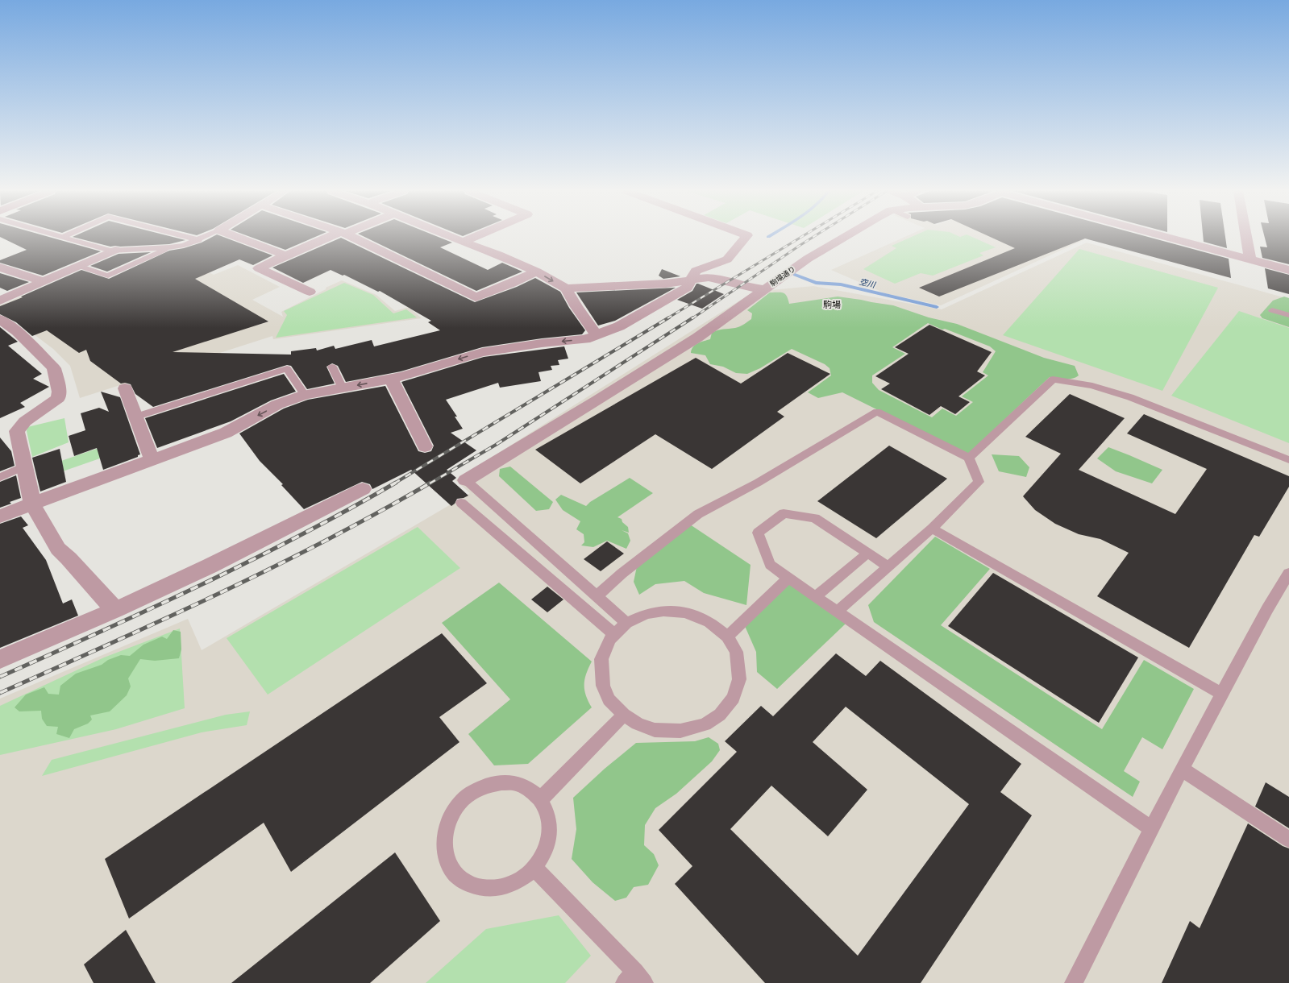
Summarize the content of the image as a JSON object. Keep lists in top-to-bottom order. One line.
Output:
{"streets":{"street":["駒場通り"]},"districts":["駒場"],"water":["空川"]}
